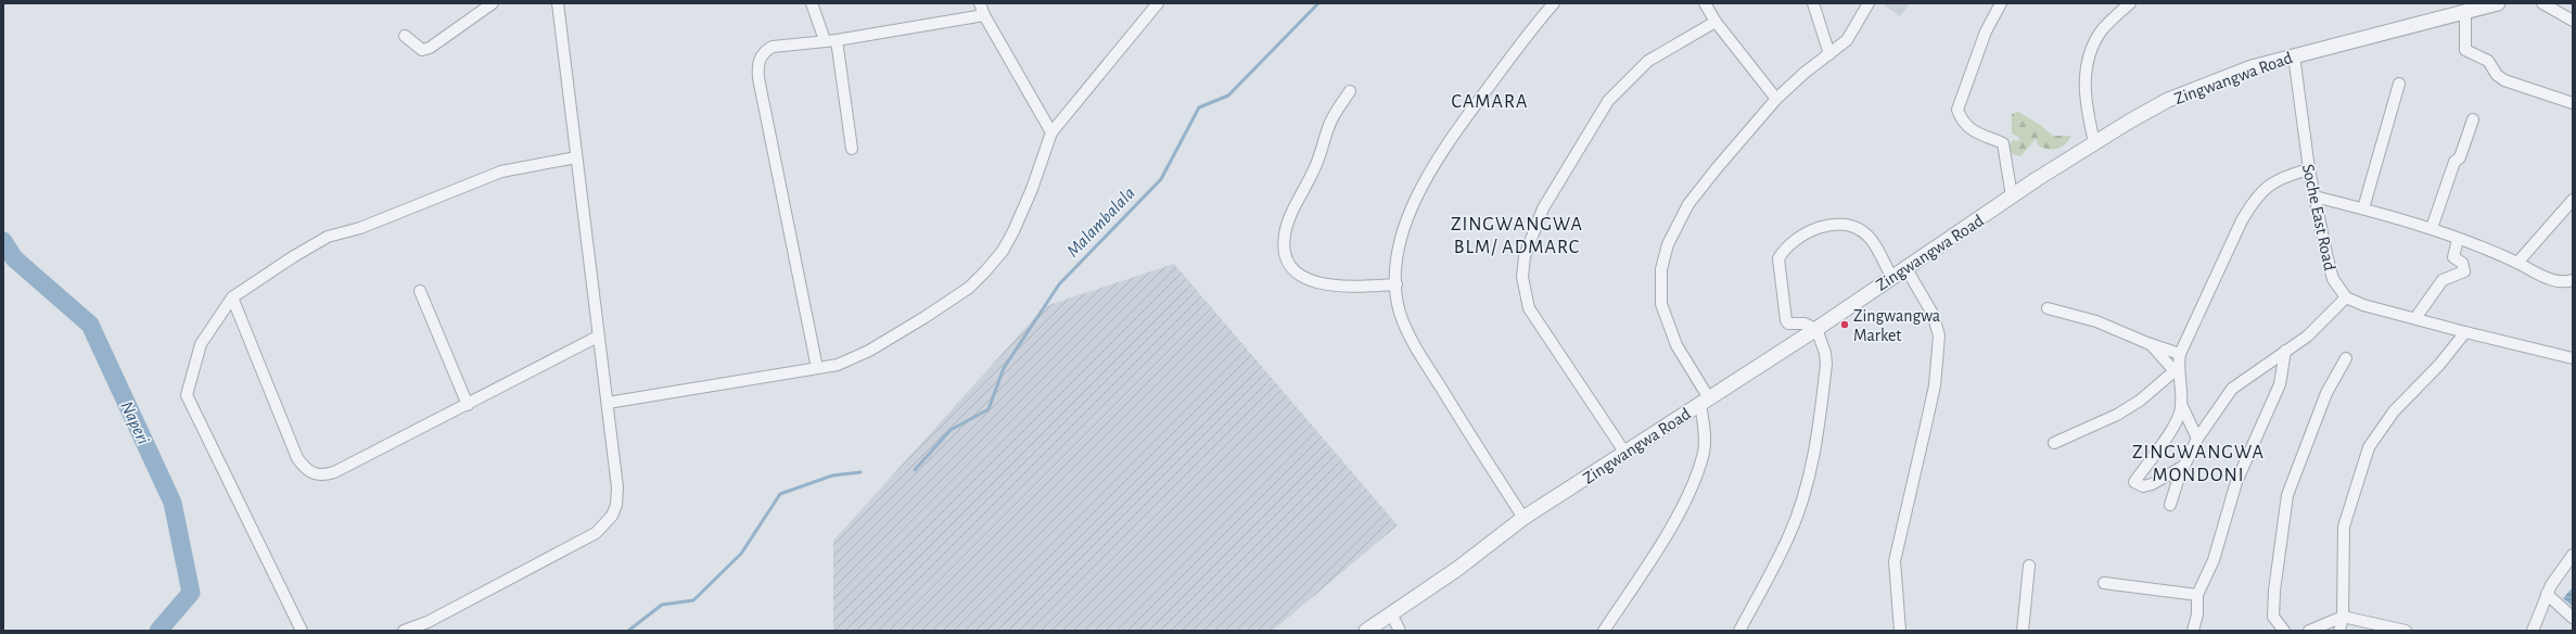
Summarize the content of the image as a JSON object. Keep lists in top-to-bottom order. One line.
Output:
{"streets":{"street":["Zingwangwa Road","Soche East Road"]},"crossings":[["Zingwangwa Road","Soche East Road"]],"districts":["CAMARA","ZINGWANGWA BLM/ ADMARC","ZINGWANGWA MONDONI"],"water":["Malambalala","Naperi"],"places":["Zingwangwa Market"]}
